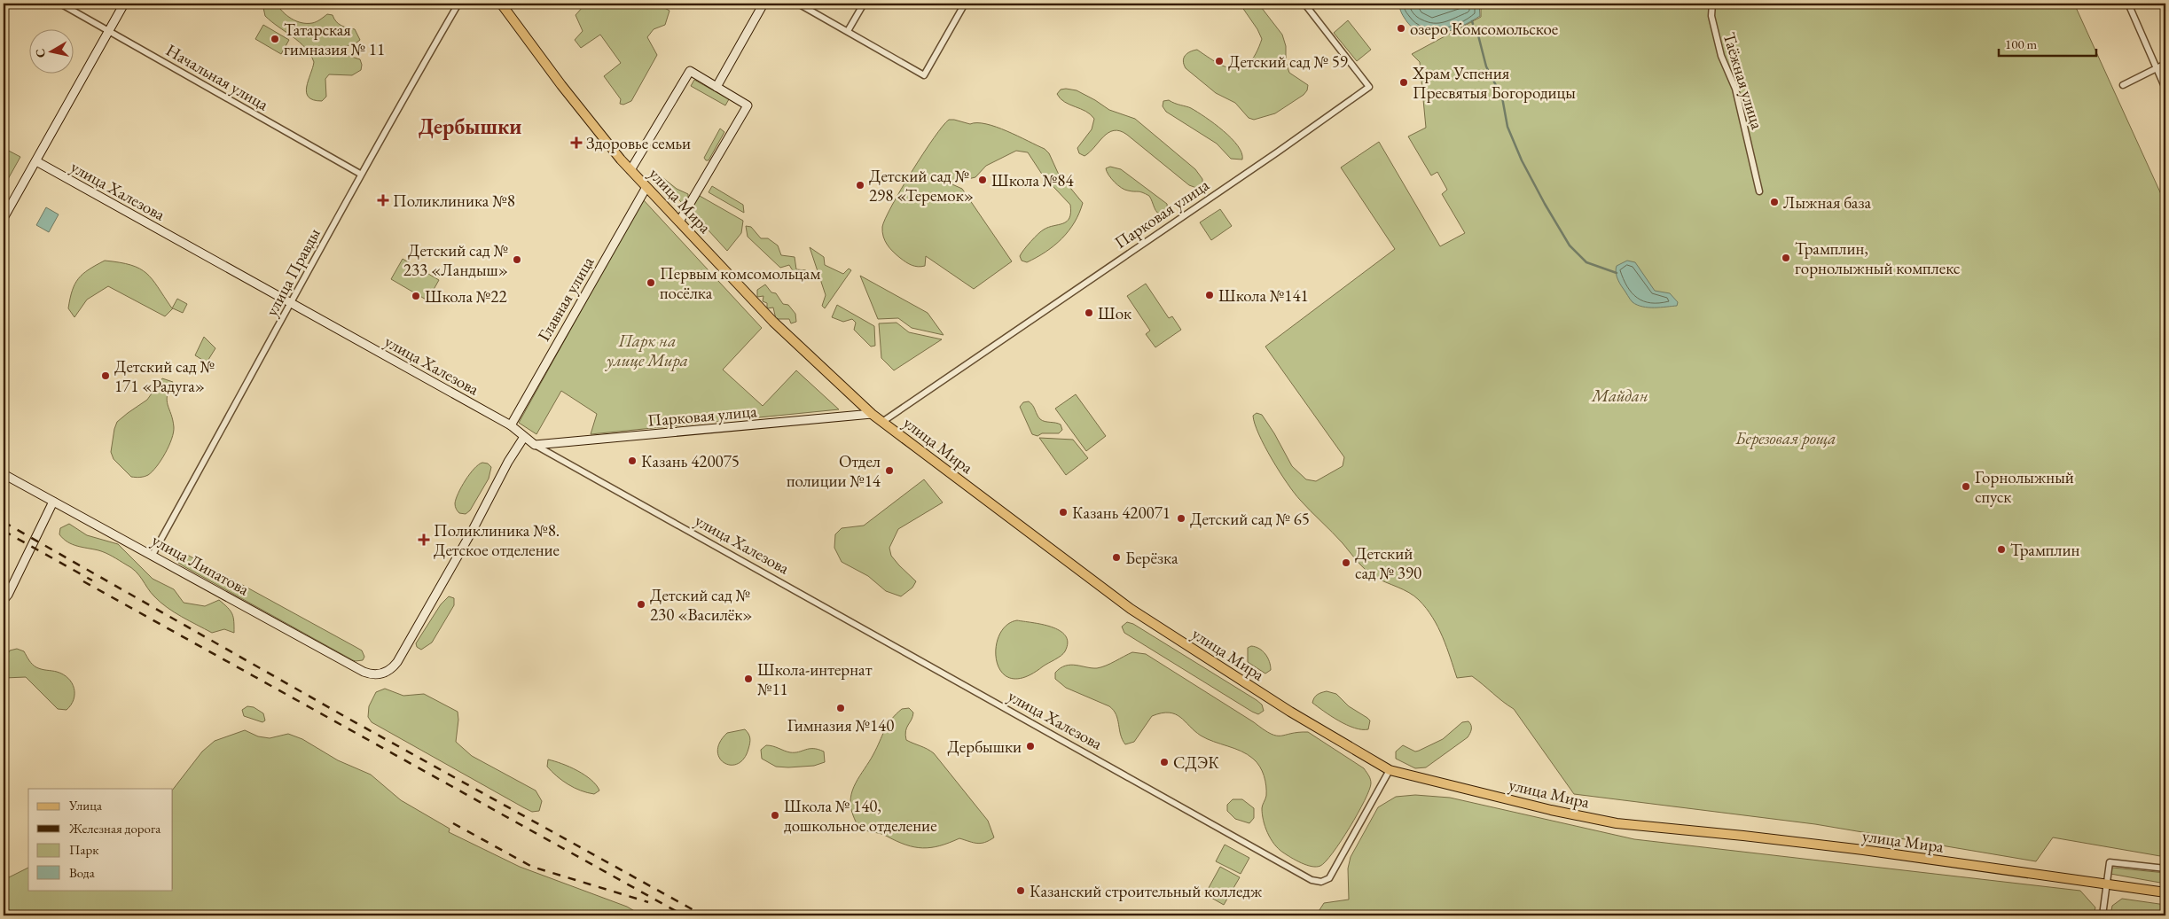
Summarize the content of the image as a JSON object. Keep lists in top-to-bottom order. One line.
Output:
{"streets":{"main road":["улица Мира"],"street":["Начальная улица","Таёжная улица","улица Халезова","Парковая улица","улица Правды","Главная улица","улица Липатова"]},"crossings":[["Начальная улица","улица Правды"],["улица Халезова","улица Мира"],["улица Халезова","Парковая улица"],["улица Халезова","улица Правды"],["улица Халезова","Главная улица"],["улица Халезова","улица Липатова"],["улица Мира","Парковая улица"],["улица Мира","Главная улица"],["улица Правды","улица Липатова"]],"districts":["Дербышки"],"parks":["Парк на улице Мира","Майдан","Березовая роща"],"places":{"other":["озеро Комсомольское","Татарская гимназия № 11","Детский сад № 59","Храм Успения Пресвятыя Богородицы","Школа №84","Детский сад № 298 «Теремок»","Лыжная база","Трамплин, горнолыжный комплекс","Детский сад № 233 «Ландыш»","Первым комсомольцам посёлка","Школа №141","Школа №22","Шок","Детский сад № 171 «Радуга»","Казань 420075","Отдел полиции №14","Горнолыжный спуск","Казань 420071","Детский сад № 65","Трамплин","Берёзка","Детский сад № 390","Детский сад № 230 «Василёк»","Школа-интернат №11","Гимназия №140","Дербышки","СДЭК","Школа № 140, дошкольное отделение","Казанский строительный колледж"],"health":["Здоровье семьи","Поликлиника №8","Поликлиника №8. Детское отделение"]},"legend":["Улица","Железная дорога","Парк","Вода"],"scale_bar":"100 m","north":"left"}
